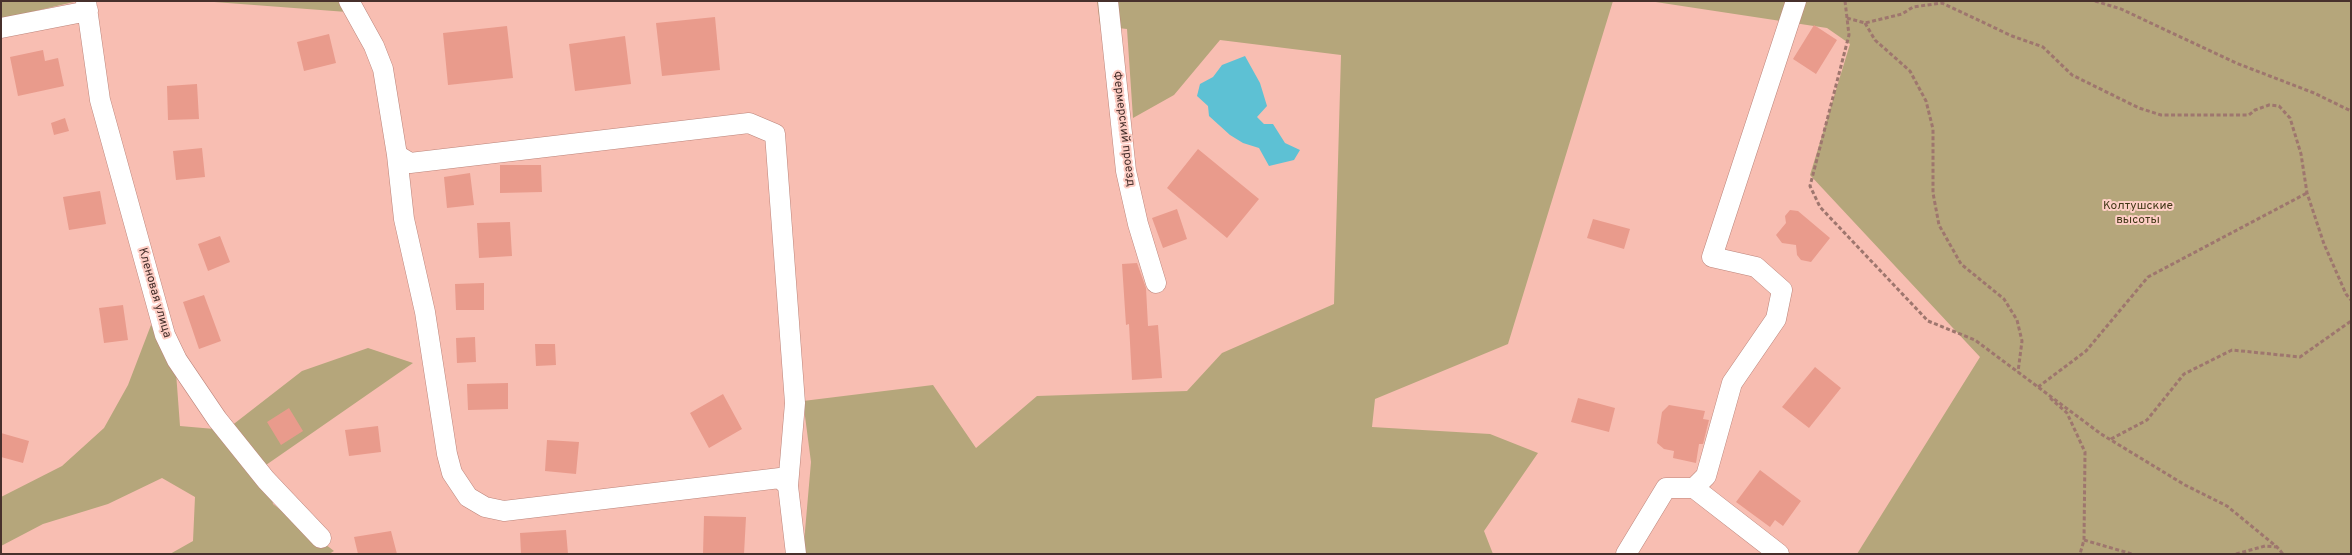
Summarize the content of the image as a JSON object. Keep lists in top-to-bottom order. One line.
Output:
{"streets":{"street":["Фермерский проезд","Кленовая улица"]},"parks":["Колтушские высоты"]}
